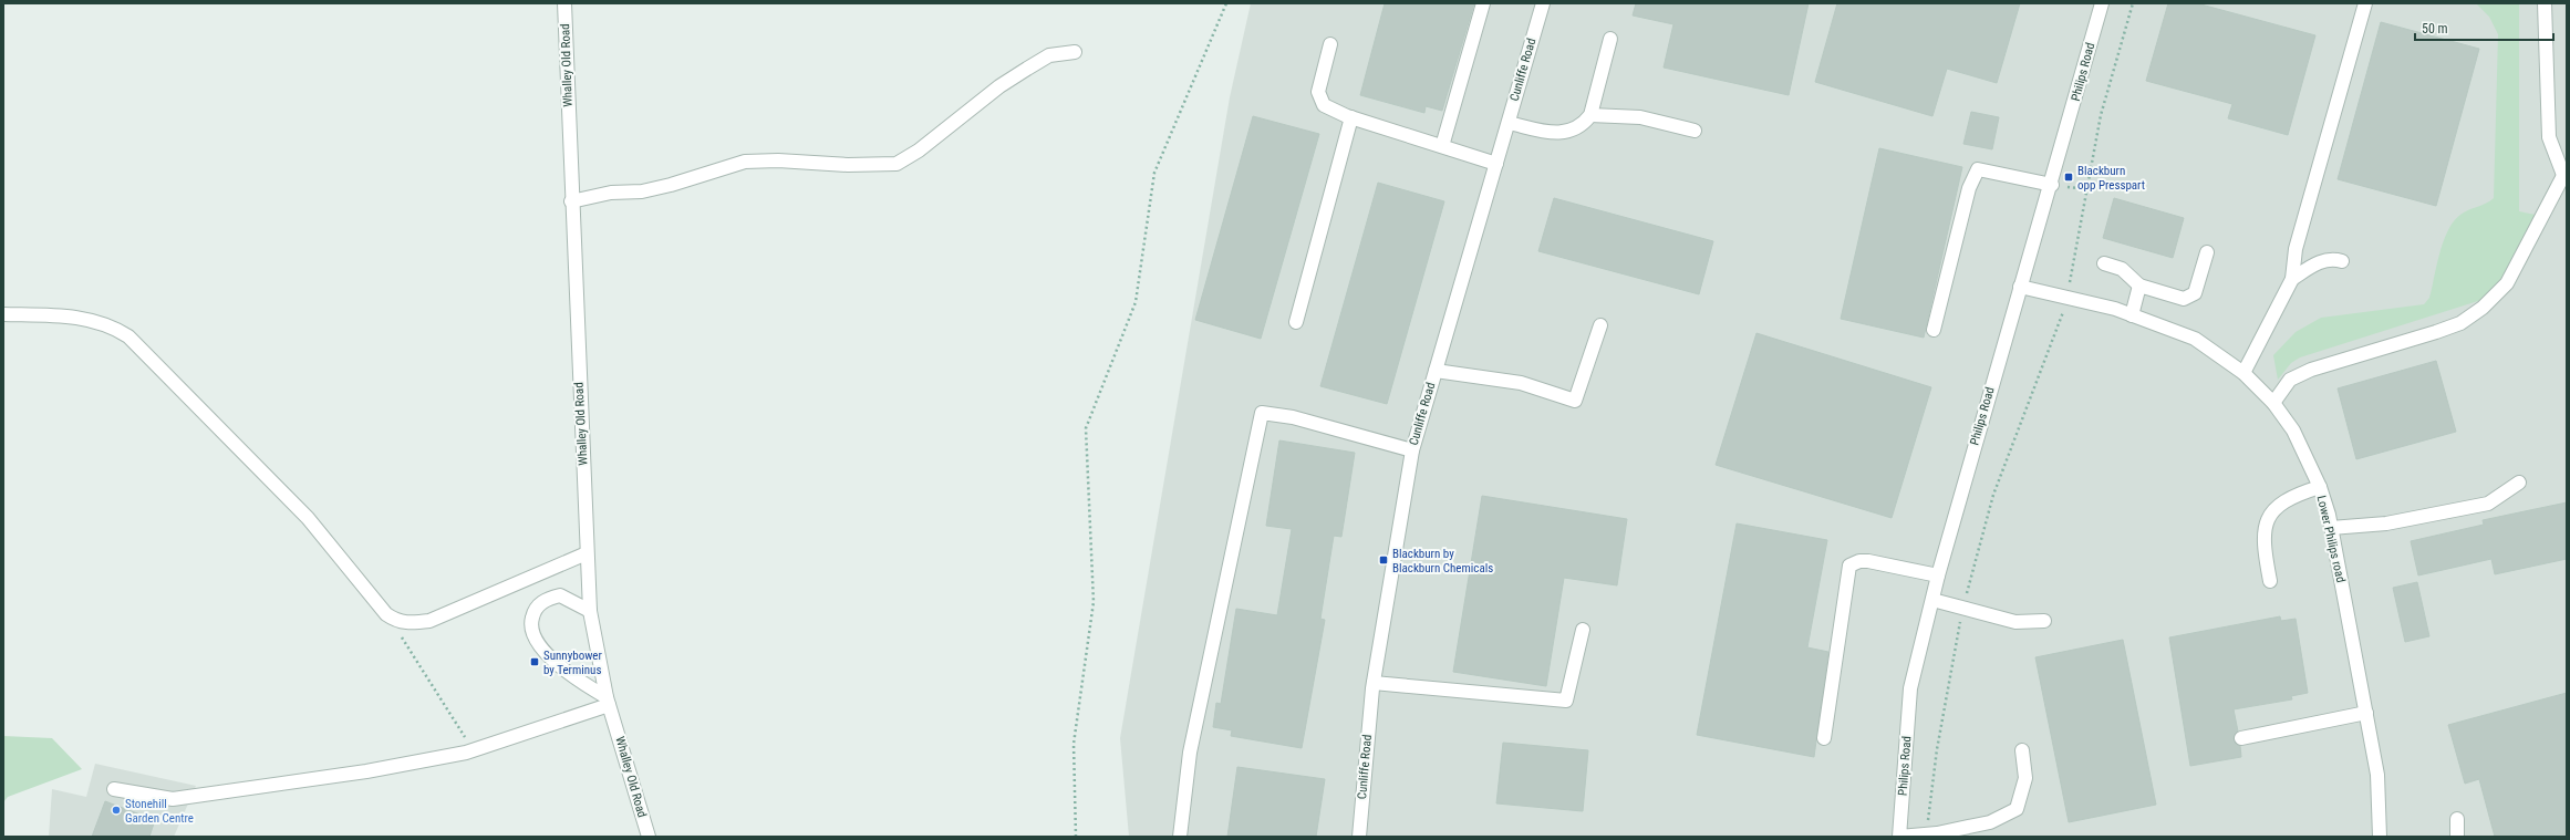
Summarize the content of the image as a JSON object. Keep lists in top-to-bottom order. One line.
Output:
{"streets":{"street":["Whalley Old Road","Cunliffe Road","Philips Road","Lower Philips road"]},"crossings":[["Philips Road","Lower Philips road"]],"places":{"transit":["Blackburn opp Presspart","Blackburn by Blackburn Chemicals","Sunnybower by Terminus"],"other":["Stonehill Garden Centre"]},"scale_bar":"50 m"}
